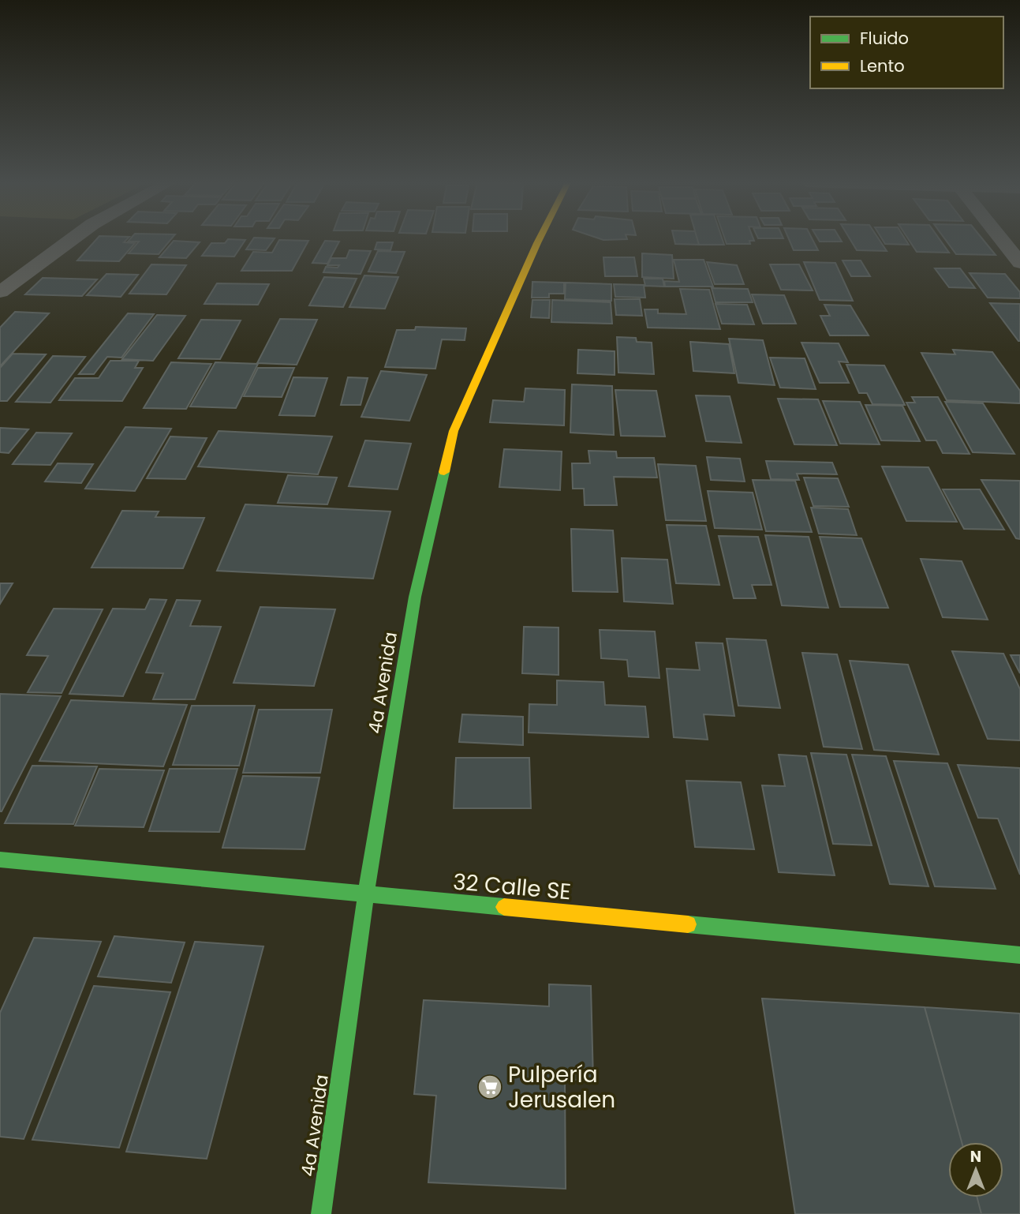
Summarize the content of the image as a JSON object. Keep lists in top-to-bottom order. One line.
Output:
{"streets":{"street":["4a Avenida","32 Calle SE"]},"crossings":[["4a Avenida","32 Calle SE"]],"places":{"supermarket":["Pulpería Jerusalen"]},"legend":["Fluido","Lento"],"north":"top"}
